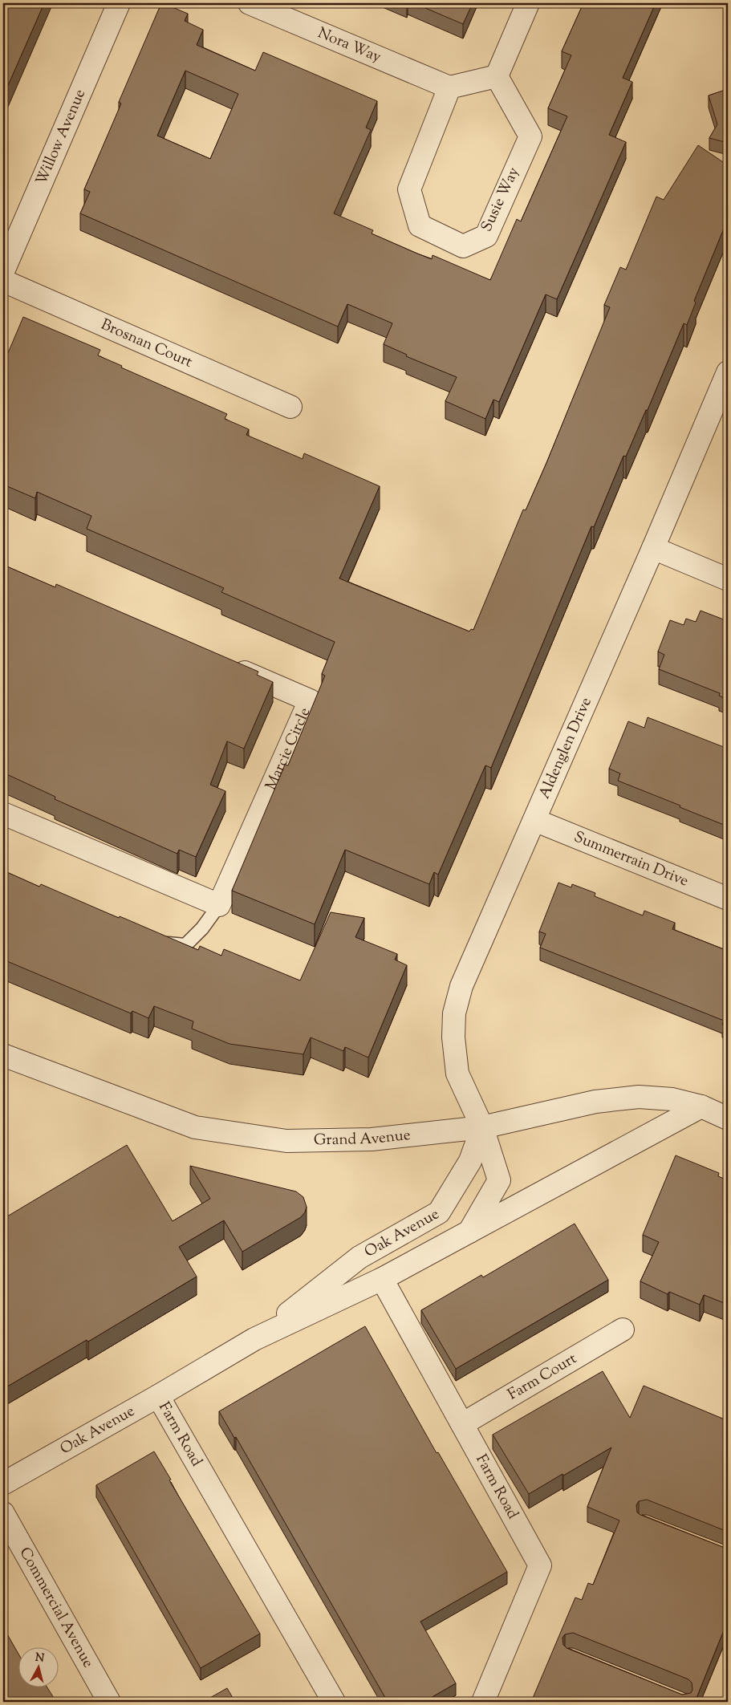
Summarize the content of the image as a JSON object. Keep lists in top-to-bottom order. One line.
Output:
{"streets":{"street":["Nora Way","Willow Avenue","Susie Way","Brosnan Court","Aldenglen Drive","Marcie Circle","Summerrain Drive","Grand Avenue","Oak Avenue","Farm Court","Farm Road","Commercial Avenue"]},"crossings":[["Nora Way","Susie Way"],["Aldenglen Drive","Summerrain Drive"],["Aldenglen Drive","Grand Avenue"],["Aldenglen Drive","Oak Avenue"],["Grand Avenue","Oak Avenue"],["Oak Avenue","Farm Road"],["Farm Court","Farm Road"]],"north":"top"}
